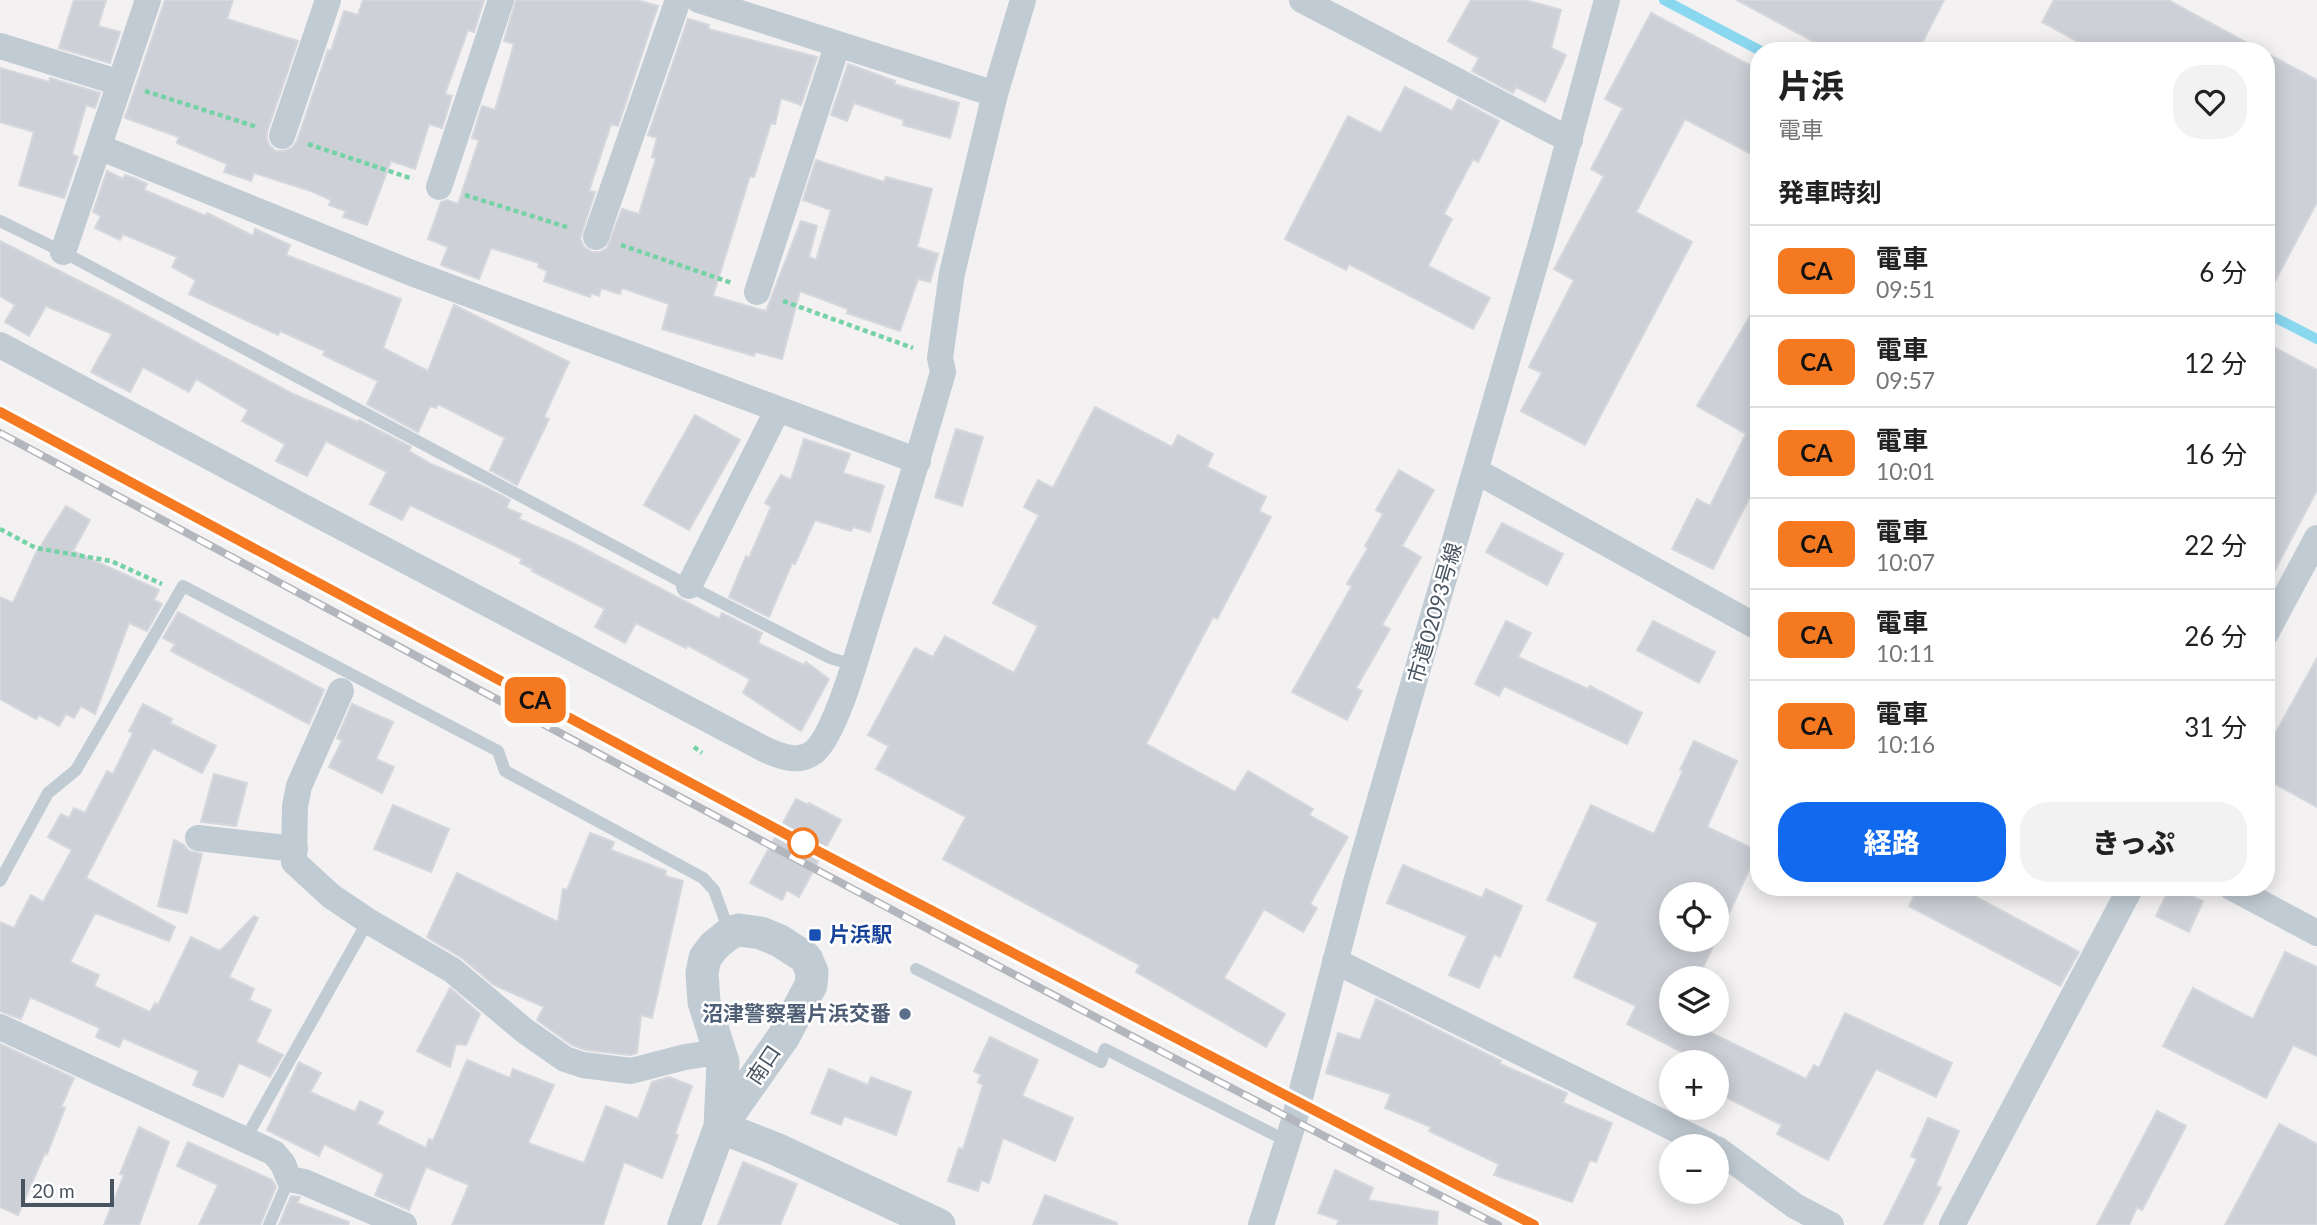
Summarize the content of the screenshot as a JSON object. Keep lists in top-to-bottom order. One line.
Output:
{"streets":{"street":["市道02093号線","南口"]},"places":{"transit":["片浜駅"],"other":["沼津警察署片浜交番"]},"scale_bar":"20 m","page":{"on_map":"CA","heading":[["片浜","電車"],"発車時刻"],"list":[{"mark":"CA","name":"電車","note":"09:51","value":"6 分"},{"mark":"CA","name":"電車","note":"09:57","value":"12 分"},{"mark":"CA","name":"電車","note":"10:01","value":"16 分"},{"mark":"CA","name":"電車","note":"10:07","value":"22 分"},{"mark":"CA","name":"電車","note":"10:11","value":"26 分"},{"mark":"CA","name":"電車","note":"10:16","value":"31 分"}],"buttons":["経路","きっぷ"],"map_buttons":["+","−"],"scale":"20 m"}}
